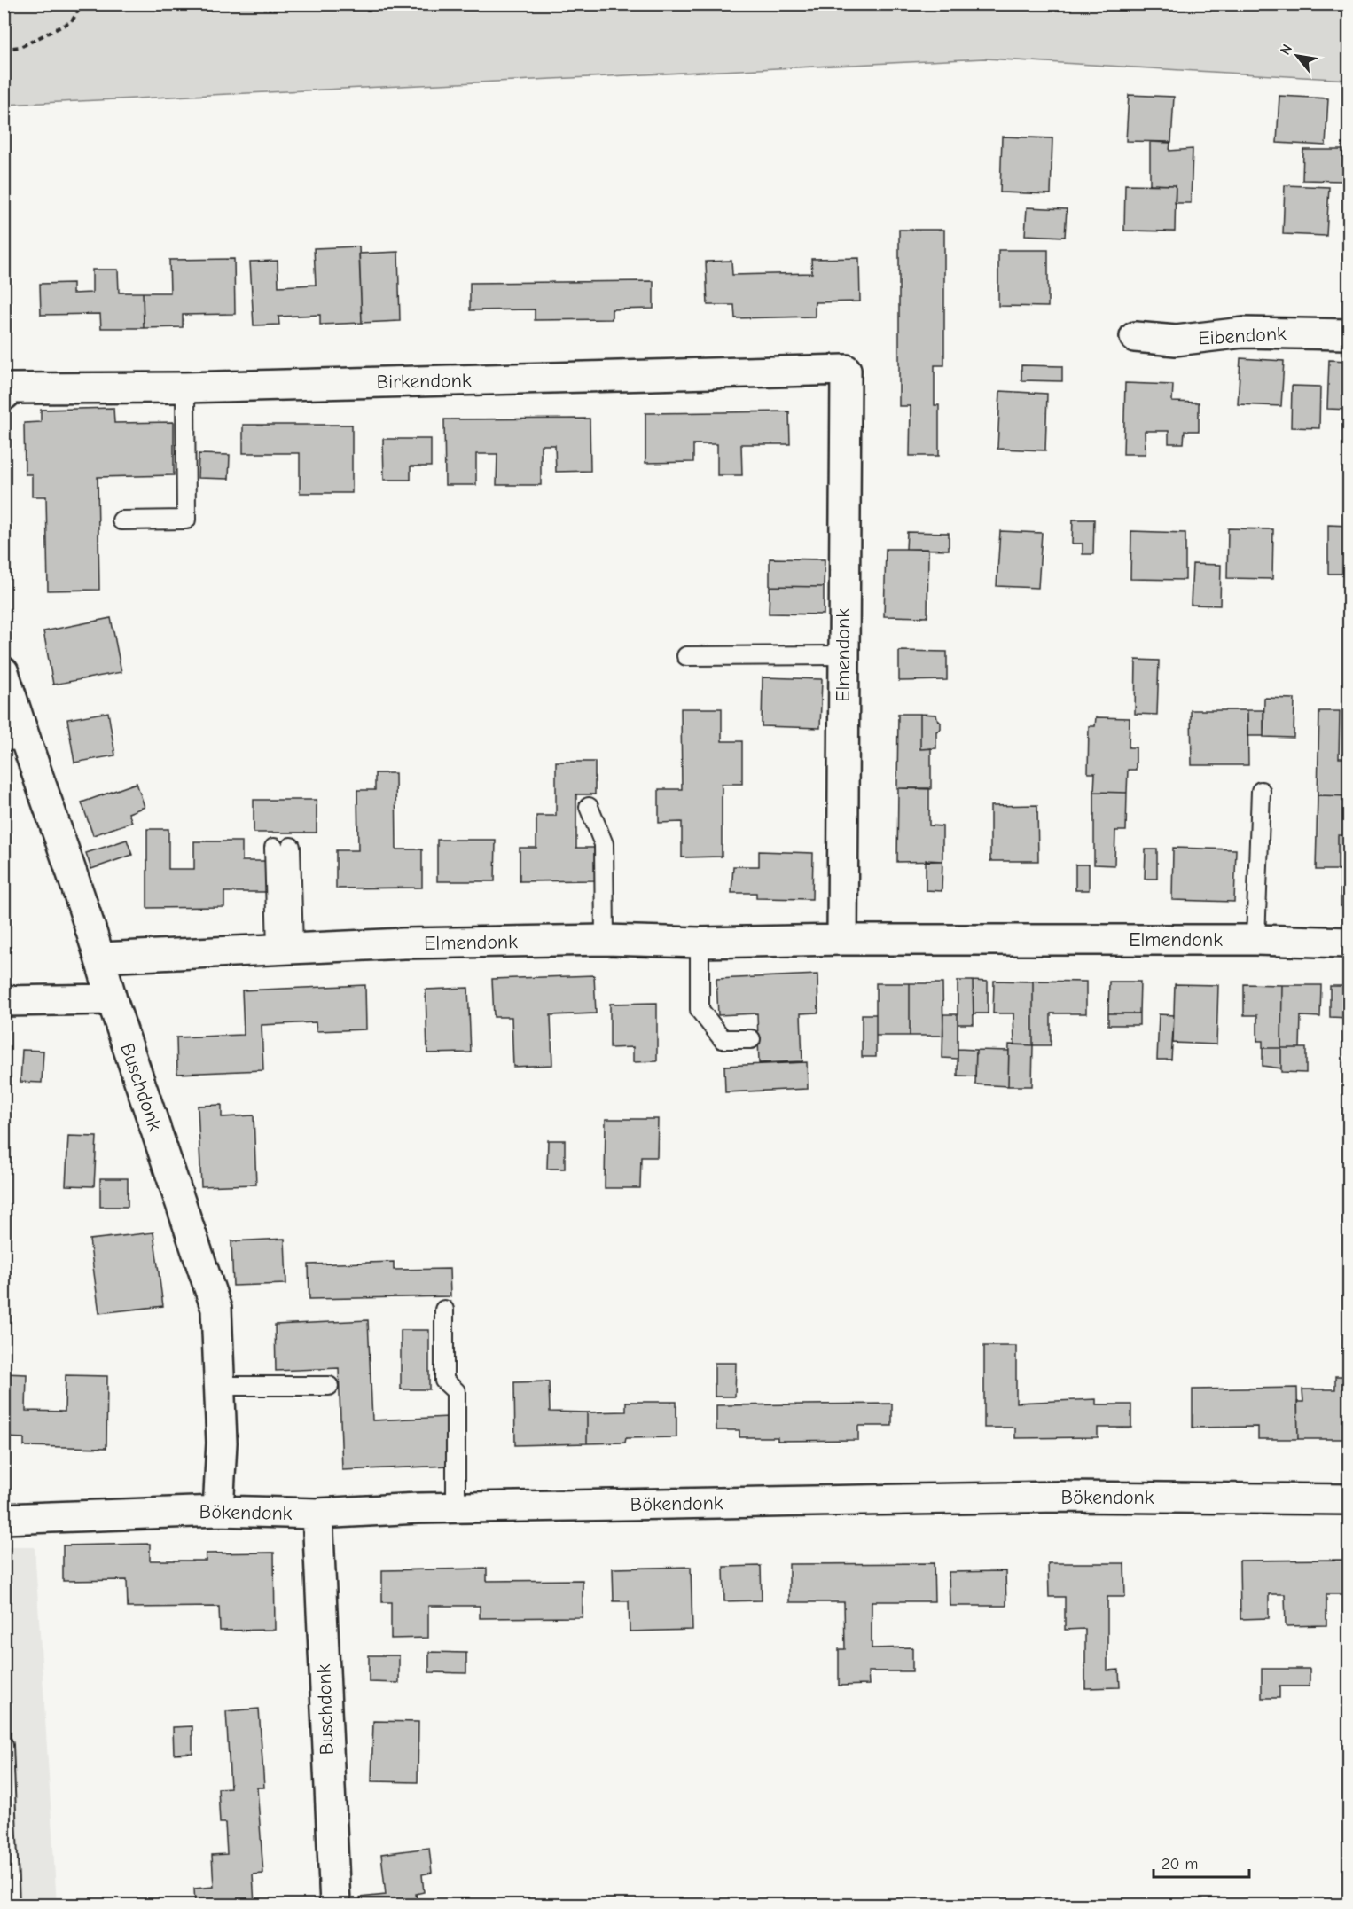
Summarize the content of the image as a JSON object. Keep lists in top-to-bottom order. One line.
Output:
{"streets":{"street":["Eibendonk","Birkendonk","Elmendonk","Buschdonk","Bökendonk"]},"crossings":[["Birkendonk","Elmendonk"],["Elmendonk","Buschdonk"],["Buschdonk","Bökendonk"]],"scale_bar":"20 m","north":"top left"}
